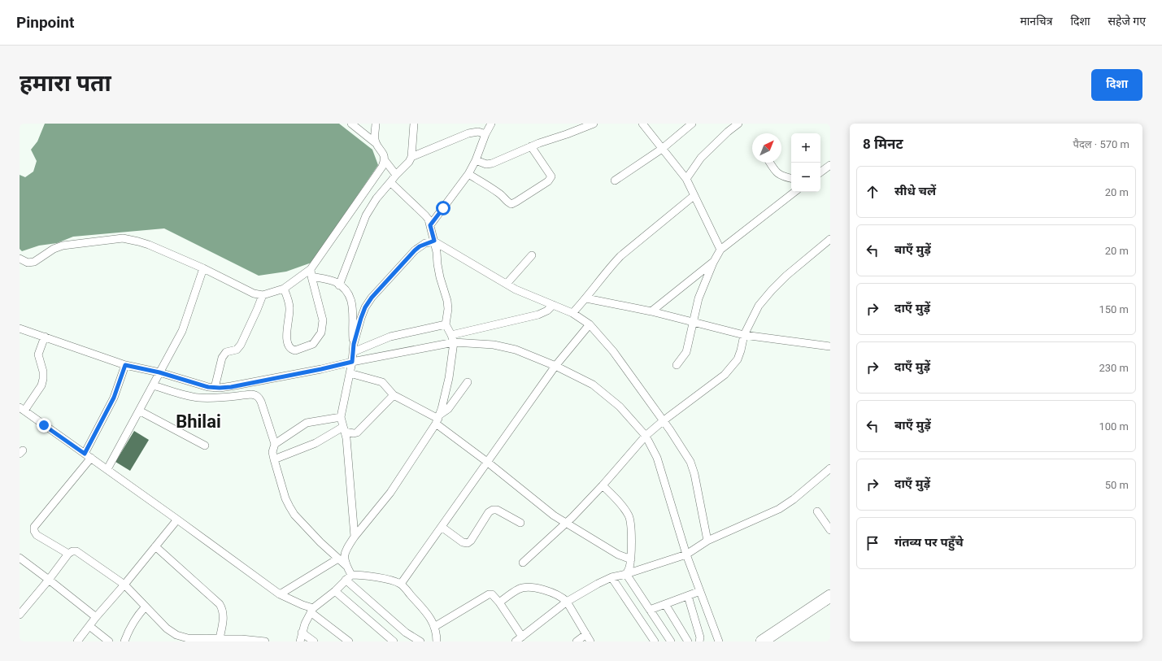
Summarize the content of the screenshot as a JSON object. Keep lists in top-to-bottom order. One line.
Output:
{"districts":["Bhilai"],"north":"top right","page":{"header":"Pinpoint","nav":["मानचित्र","दिशा","सहेजे गए"],"buttons":"दिशा","title":"हमारा पता","heading":["8 मिनट","पैदल · 570 m"],"map_buttons":["+","−"],"list":[["सीधे चलें","20 m"],["बाएँ मुड़ें","20 m"],["दाएँ मुड़ें","150 m"],["दाएँ मुड़ें","230 m"],["बाएँ मुड़ें","100 m"],["दाएँ मुड़ें","50 m"],"गंतव्य पर पहुँचे"]}}
